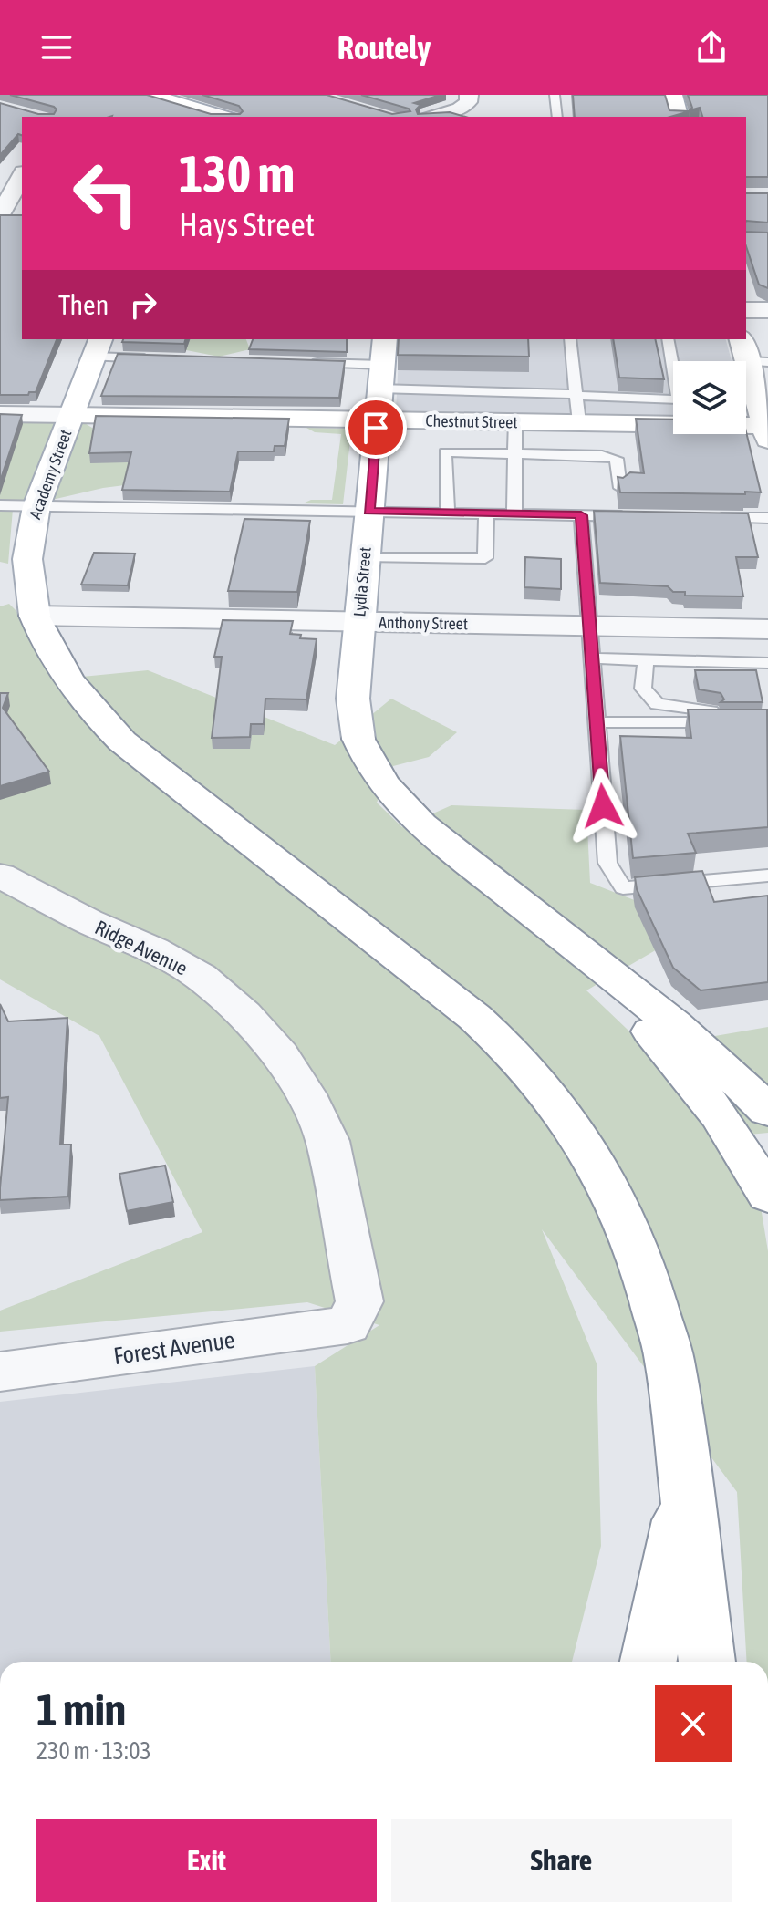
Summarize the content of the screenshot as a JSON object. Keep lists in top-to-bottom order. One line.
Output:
{"streets":{"main road":["Chestnut Street","Academy Street","Lydia Street"],"street":["Anthony Street","Ridge Avenue","Forest Avenue"]},"crossings":[["Chestnut Street","Academy Street"],["Chestnut Street","Lydia Street"],["Academy Street","Anthony Street"],["Lydia Street","Anthony Street"],["Ridge Avenue","Forest Avenue"]],"page":{"header":"Routely","turn":["130 m","Hays Street"],"then":"Then","heading":["1 min","230 m · 13:03"],"buttons":["Exit","Share"]}}
